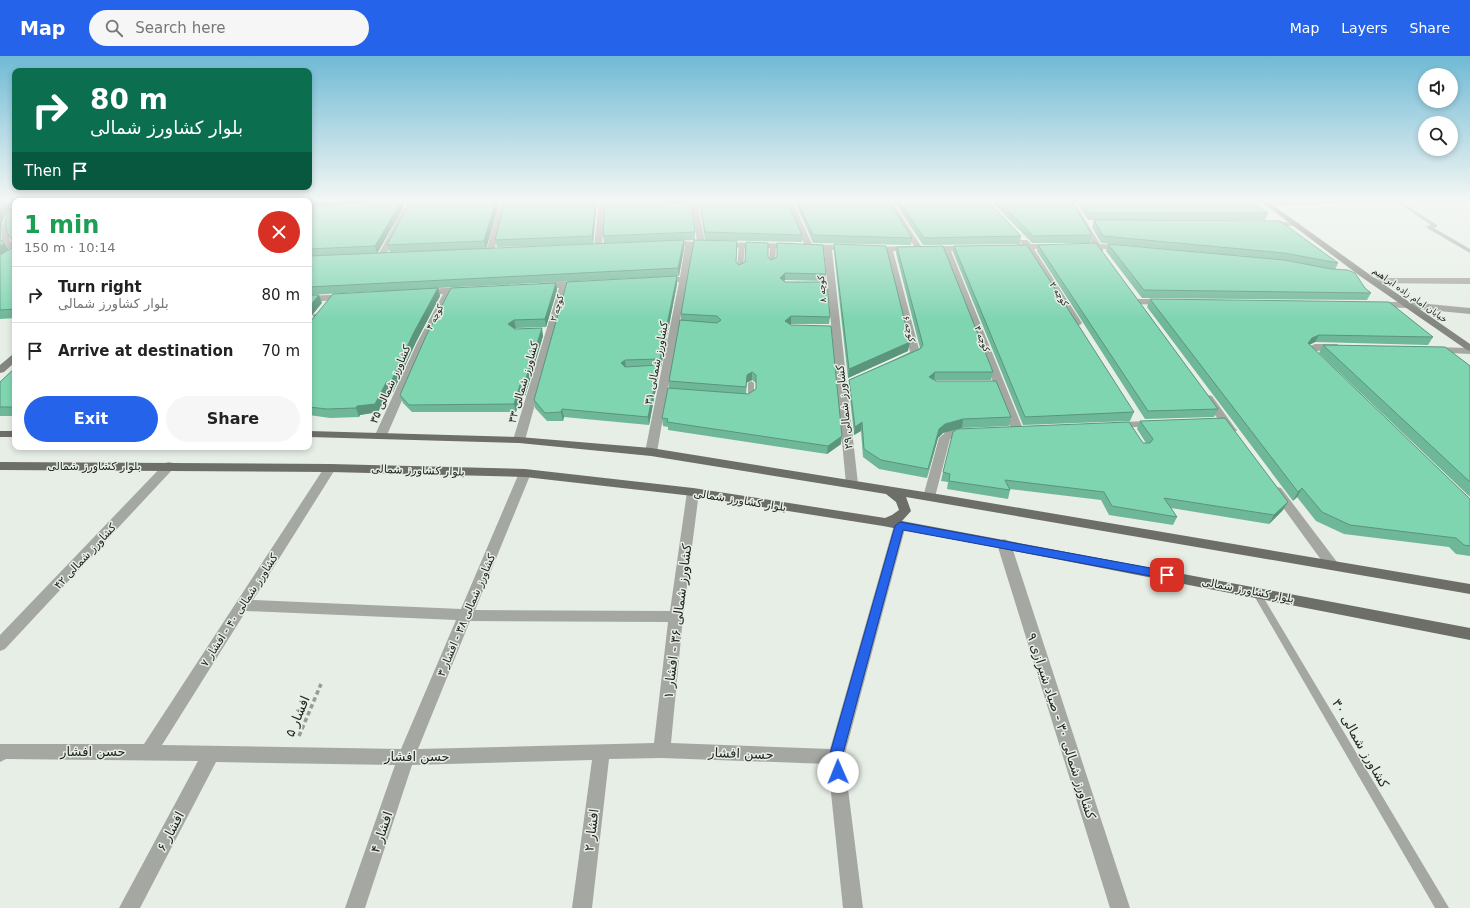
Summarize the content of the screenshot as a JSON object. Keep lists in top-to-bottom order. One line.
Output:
{"streets":{"main road":["خیابان امام زاده ابراهیم","بلوار کشاورز شمالی"],"street":["کوچه ۸","کوچه ۲","کوچه ۴","کوچه ۶","کشاورز شمالی ۳۱","کشاورز شمالی ۳۳","کشاورز شمالی ۳۵","کشاورز شمالی ۲۹","کشاورز شمالی ۴۲","کشاورز شمالی ۴۰ - افشار ۷","کشاورز شمالی ۳۸ - افشار ۳","کشاورز شمالی ۳۶ - افشار ۱","کشاورز شمالی ۳۰ - صیاد شیرازی ۹","حسن افشار","افشار ۲","افشار ۶","افشار ۴"],"lane":["کشاورز شمالی ۳۰"],"path":["افشار ۵"]},"crossings":[["کوچه ۸","کشاورز شمالی ۲۹"],["کوچه ۲","کشاورز شمالی ۳۳"],["کوچه ۴","کشاورز شمالی ۳۵"],["بلوار کشاورز شمالی","کشاورز شمالی ۴۲"],["بلوار کشاورز شمالی","کشاورز شمالی ۴۰ - افشار ۷"],["بلوار کشاورز شمالی","کشاورز شمالی ۳۸ - افشار ۳"],["بلوار کشاورز شمالی","کشاورز شمالی ۳۶ - افشار ۱"],["بلوار کشاورز شمالی","کشاورز شمالی ۳۰ - صیاد شیرازی ۹"],["بلوار کشاورز شمالی","کشاورز شمالی ۳۰"],["کشاورز شمالی ۴۰ - افشار ۷","حسن افشار"],["کشاورز شمالی ۳۸ - افشار ۳","حسن افشار"],["کشاورز شمالی ۳۸ - افشار ۳","افشار ۴"],["کشاورز شمالی ۳۶ - افشار ۱","حسن افشار"],["افشار ۵","حسن افشار"],["حسن افشار","افشار ۲"],["حسن افشار","افشار ۶"],["حسن افشار","افشار ۴"]],"page":{"header":"Map","search":"Search here","nav":["Map","Layers","Share"],"turn":["80 m","بلوار کشاورز شمالی"],"then":"Then","heading":["1 min","150 m · 10:14"],"list":[{"name":"Turn right","note":"بلوار کشاورز شمالی","value":"80 m"},{"name":"Arrive at destination","value":"70 m"}],"buttons":["Exit","Share"]}}
